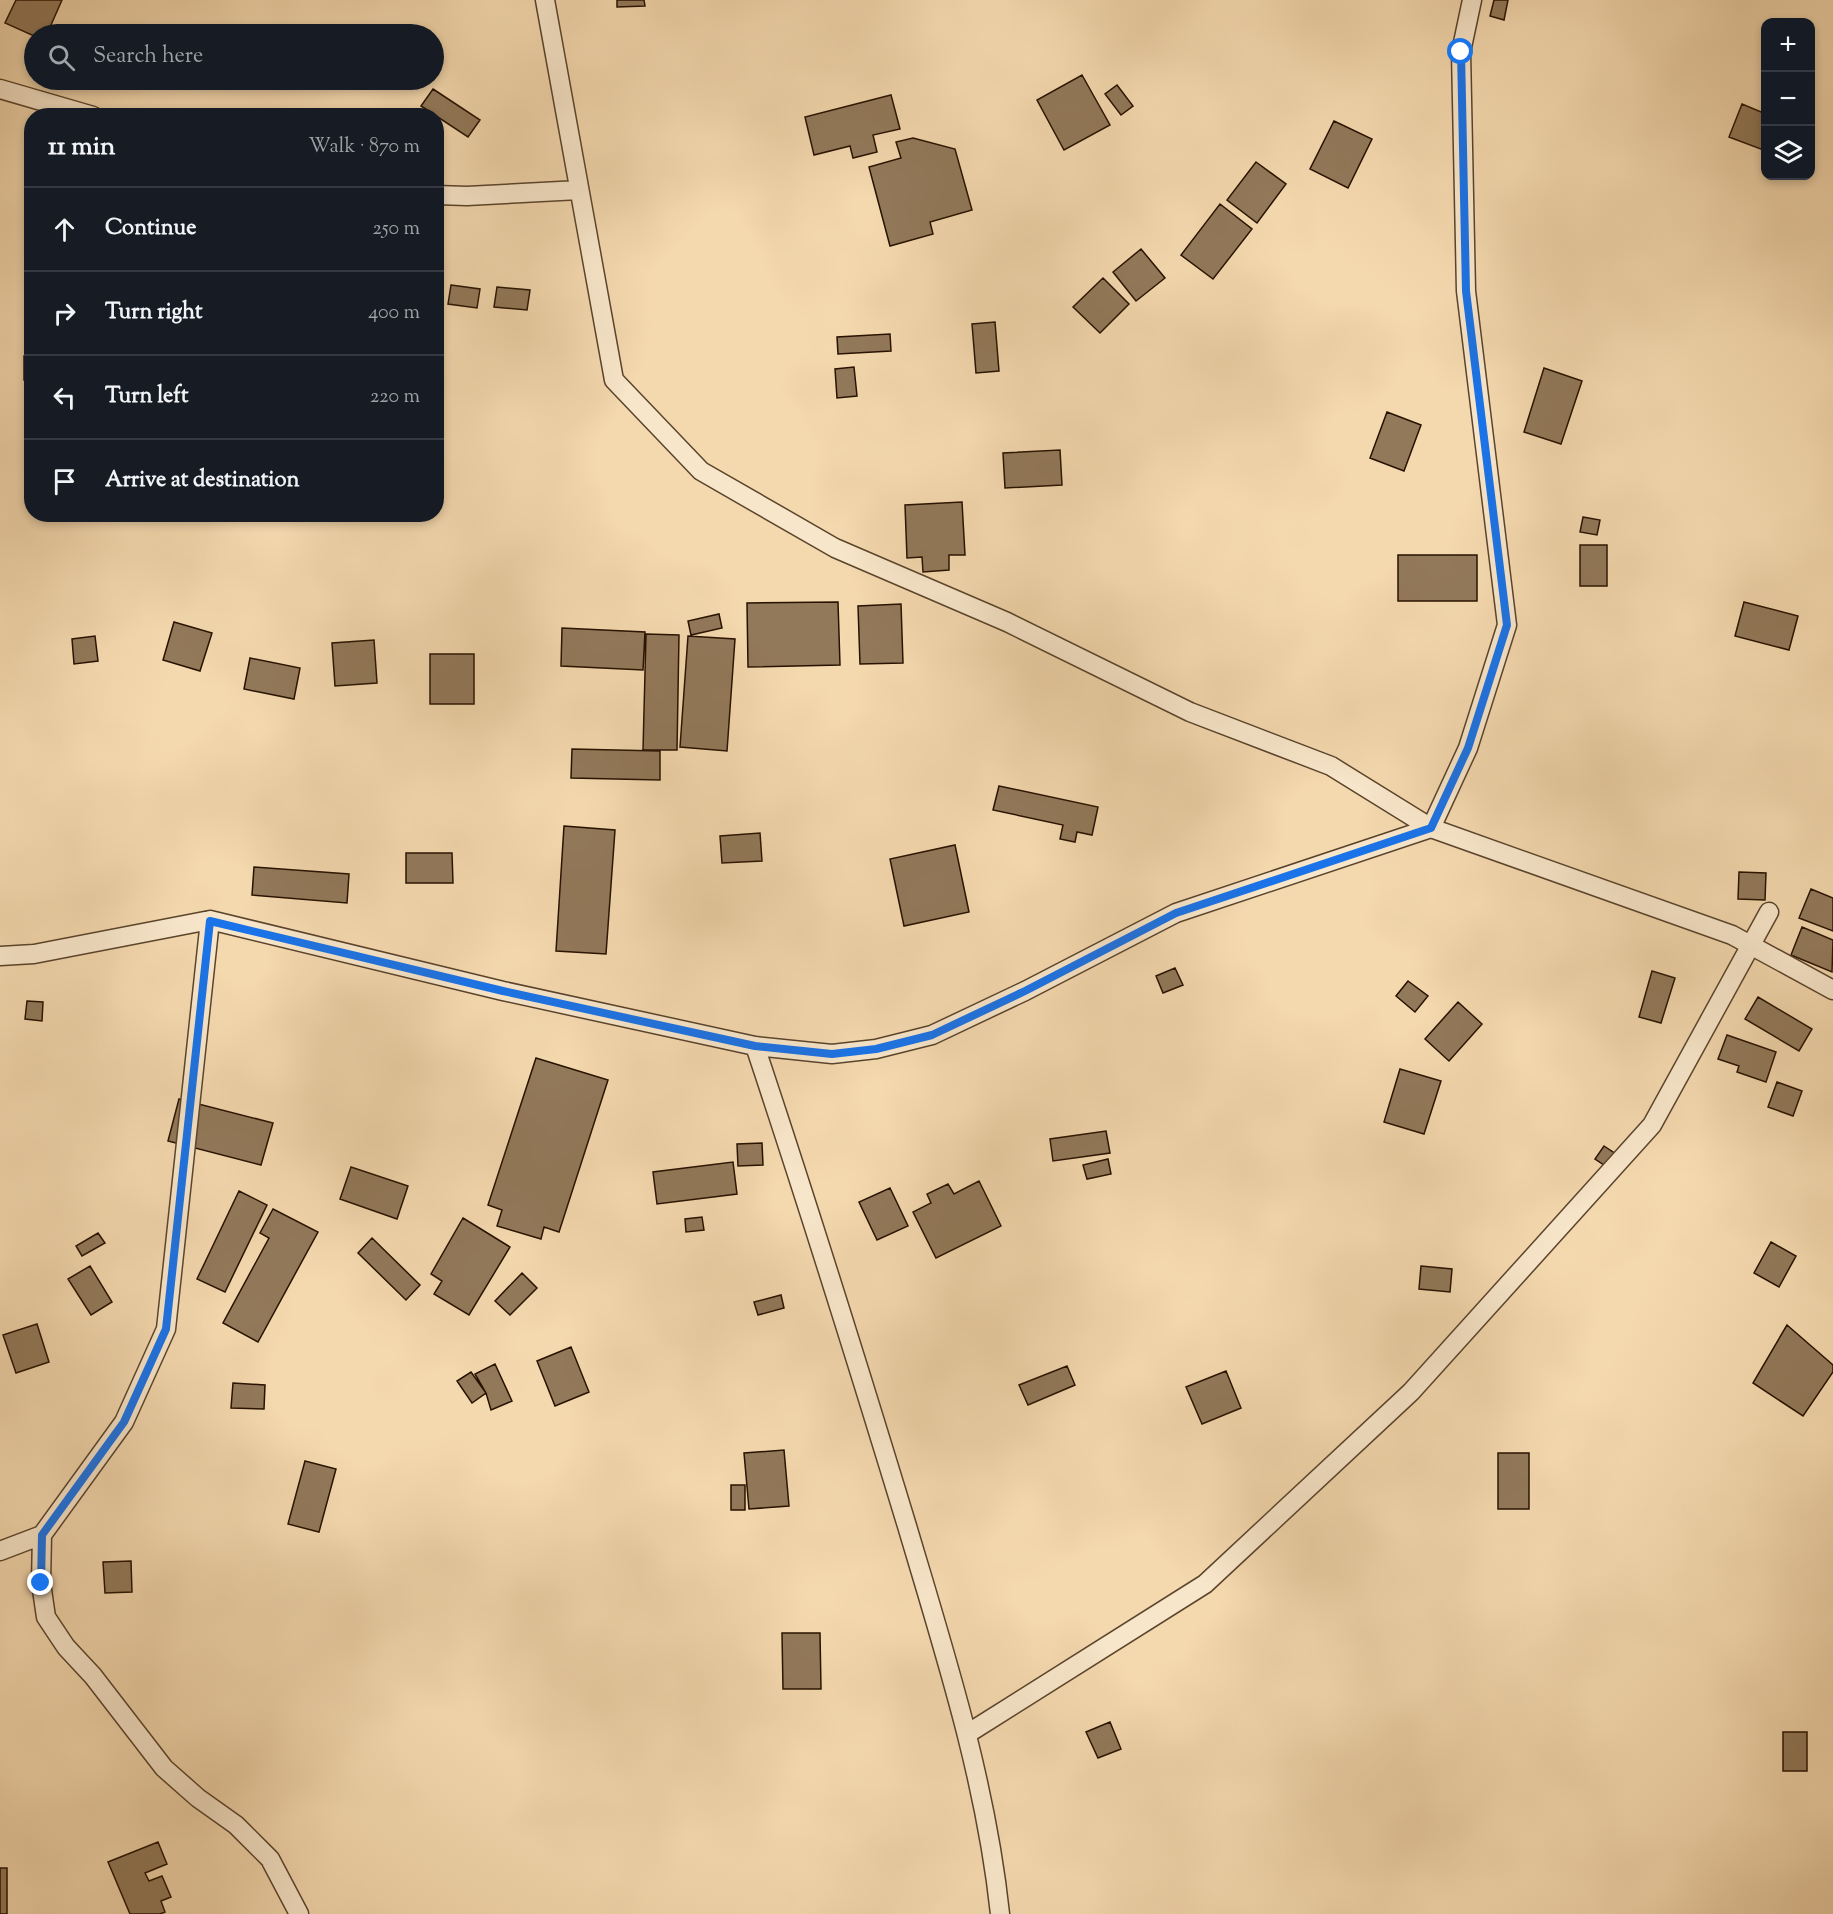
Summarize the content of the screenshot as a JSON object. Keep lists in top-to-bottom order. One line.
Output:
{"page":{"map_buttons":["+","−"],"search":"Search here","heading":["11 min","Walk · 870 m"],"list":[["Continue","250 m"],["Turn right","400 m"],["Turn left","220 m"],"Arrive at destination"]}}
